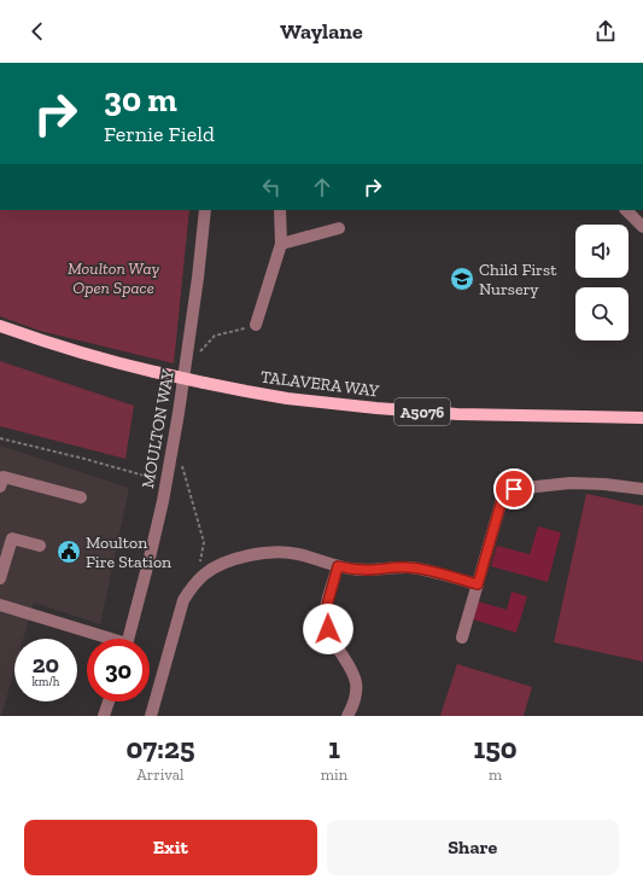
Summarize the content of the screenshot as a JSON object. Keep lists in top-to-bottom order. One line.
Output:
{"streets":{"main road":["TALAVERA WAY","A5076"],"street":["MOULTON WAY"]},"parks":["Moulton Way Open Space"],"places":{"school or university":["Child First Nursery"],"public building":["Moulton Fire Station"]},"page":{"header":"Waylane","turn":["30 m","Fernie Field"],"speed":"20 km/h","limit":"30","eta":["07:25","Arrival","1","min","150","m"],"buttons":["Exit","Share"]}}
